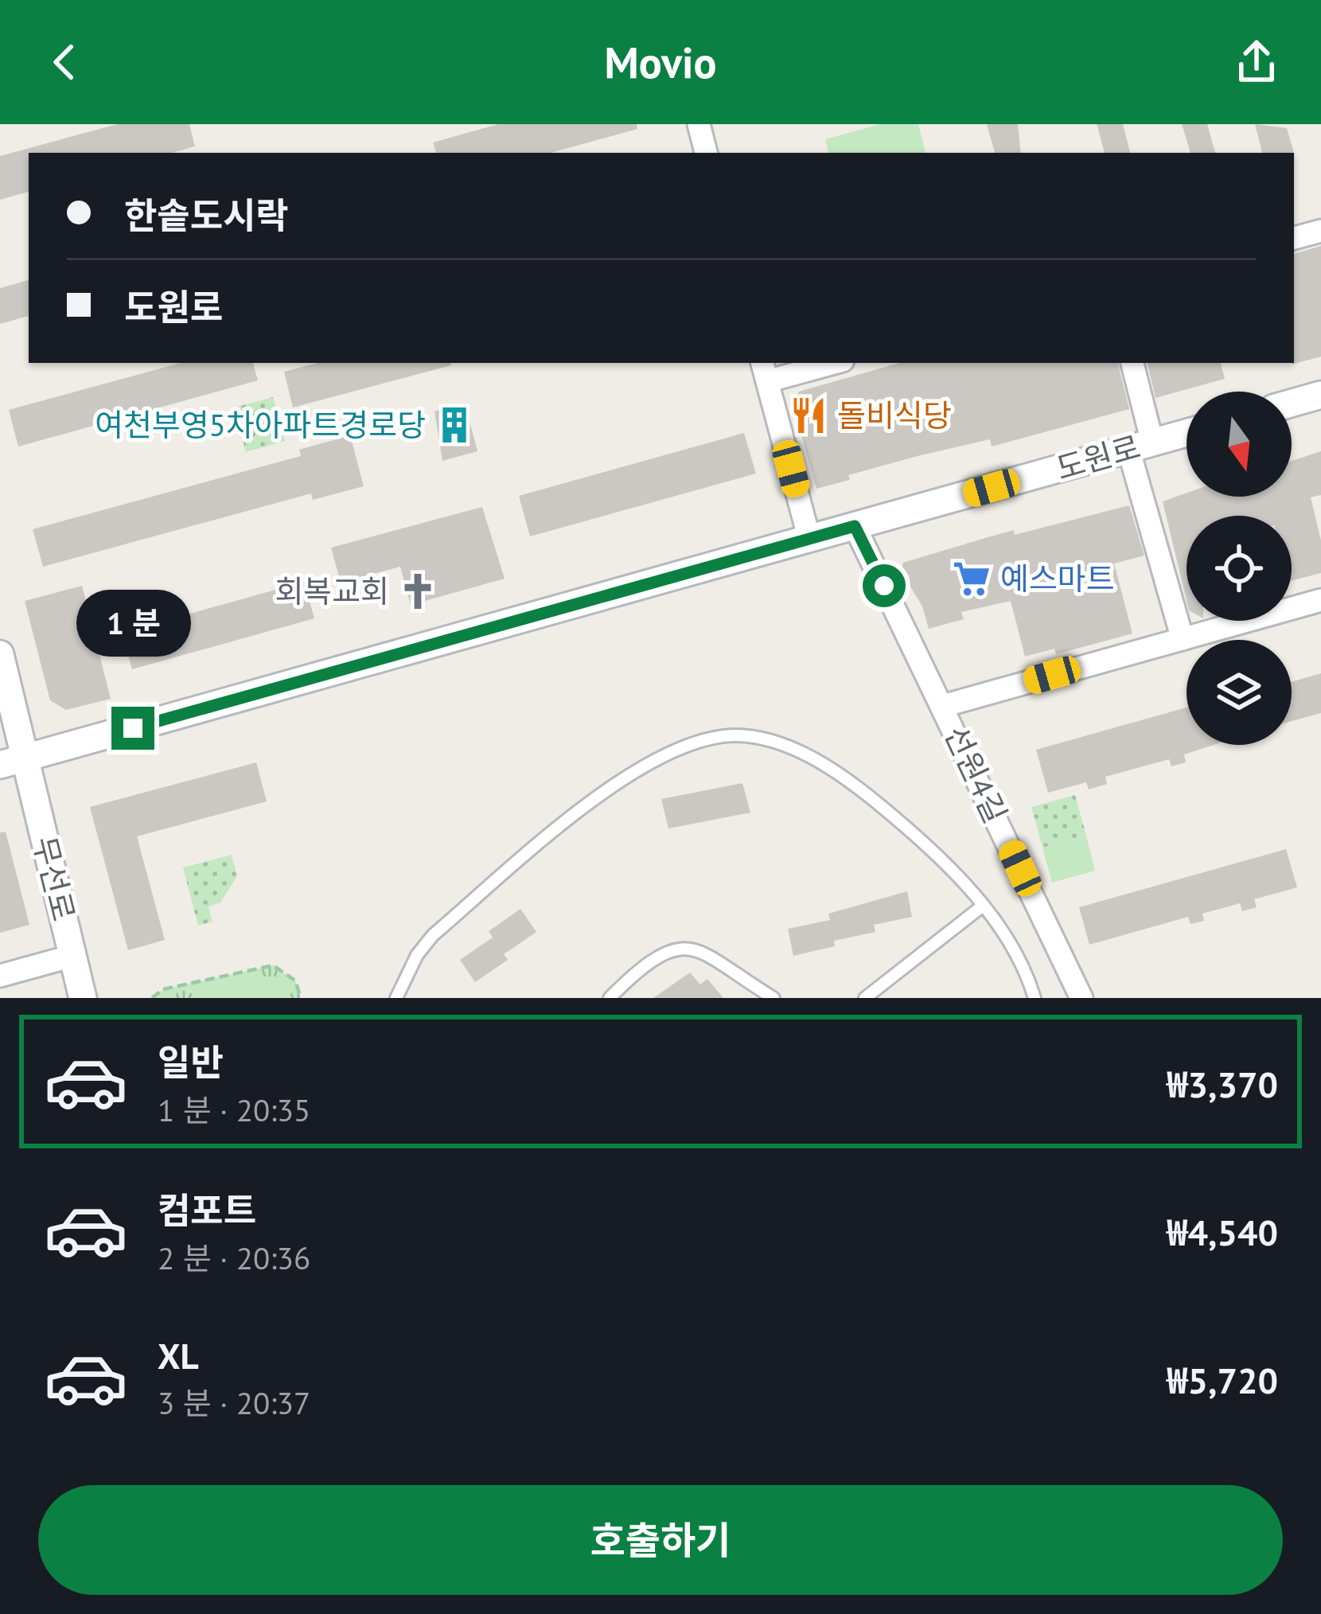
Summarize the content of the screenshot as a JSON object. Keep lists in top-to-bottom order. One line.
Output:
{"streets":{"street":["도원로","선원4길","무선로"]},"crossings":[["도원로","선원4길"],["도원로","무선로"]],"places":{"restaurant":["돌비식당"],"building":["여천부영5차아파트경로당"],"supermarket":["예스마트"],"church":["회복교회"]},"north":"bottom","page":{"header":"Movio","banner":["한솥도시락","도원로"],"bubble":"1 분","list":[{"name":"일반","note":"1 분 · 20:35","value":"₩3,370"},{"name":"컴포트","note":"2 분 · 20:36","value":"₩4,540"},{"name":"XL","note":"3 분 · 20:37","value":"₩5,720"}],"buttons":"호출하기"}}
